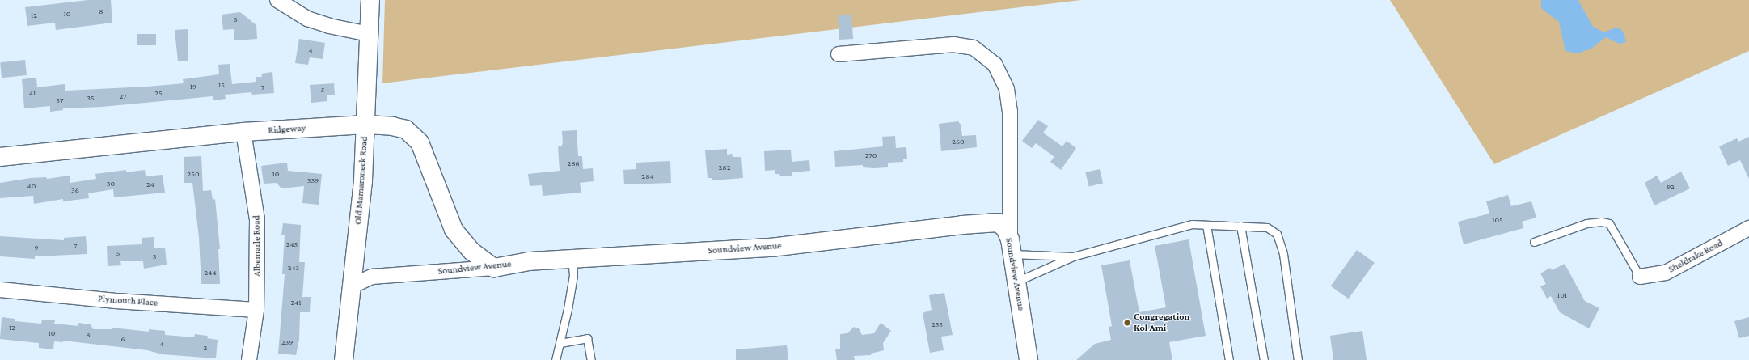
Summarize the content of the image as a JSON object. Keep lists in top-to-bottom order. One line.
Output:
{"streets":{"street":["Ridgeway","Old Mamaroneck Road","Albemarle Road","Soundview Avenue","Sheldrake Road","Plymouth Place"]},"crossings":[["Ridgeway","Old Mamaroneck Road"],["Ridgeway","Albemarle Road"],["Ridgeway","Soundview Avenue"],["Old Mamaroneck Road","Soundview Avenue"],["Albemarle Road","Plymouth Place"]],"places":["Congregation Kol Ami"],"house_numbers":["8","10","12","6","4","15","19","7","5","41","25","27","35","37","260","270","286","282","250","10","284","339","30","24","40","92","36","105","245","7","9","5","3","243","244","101","241","255","12","10","8","6","239","4","2"]}
